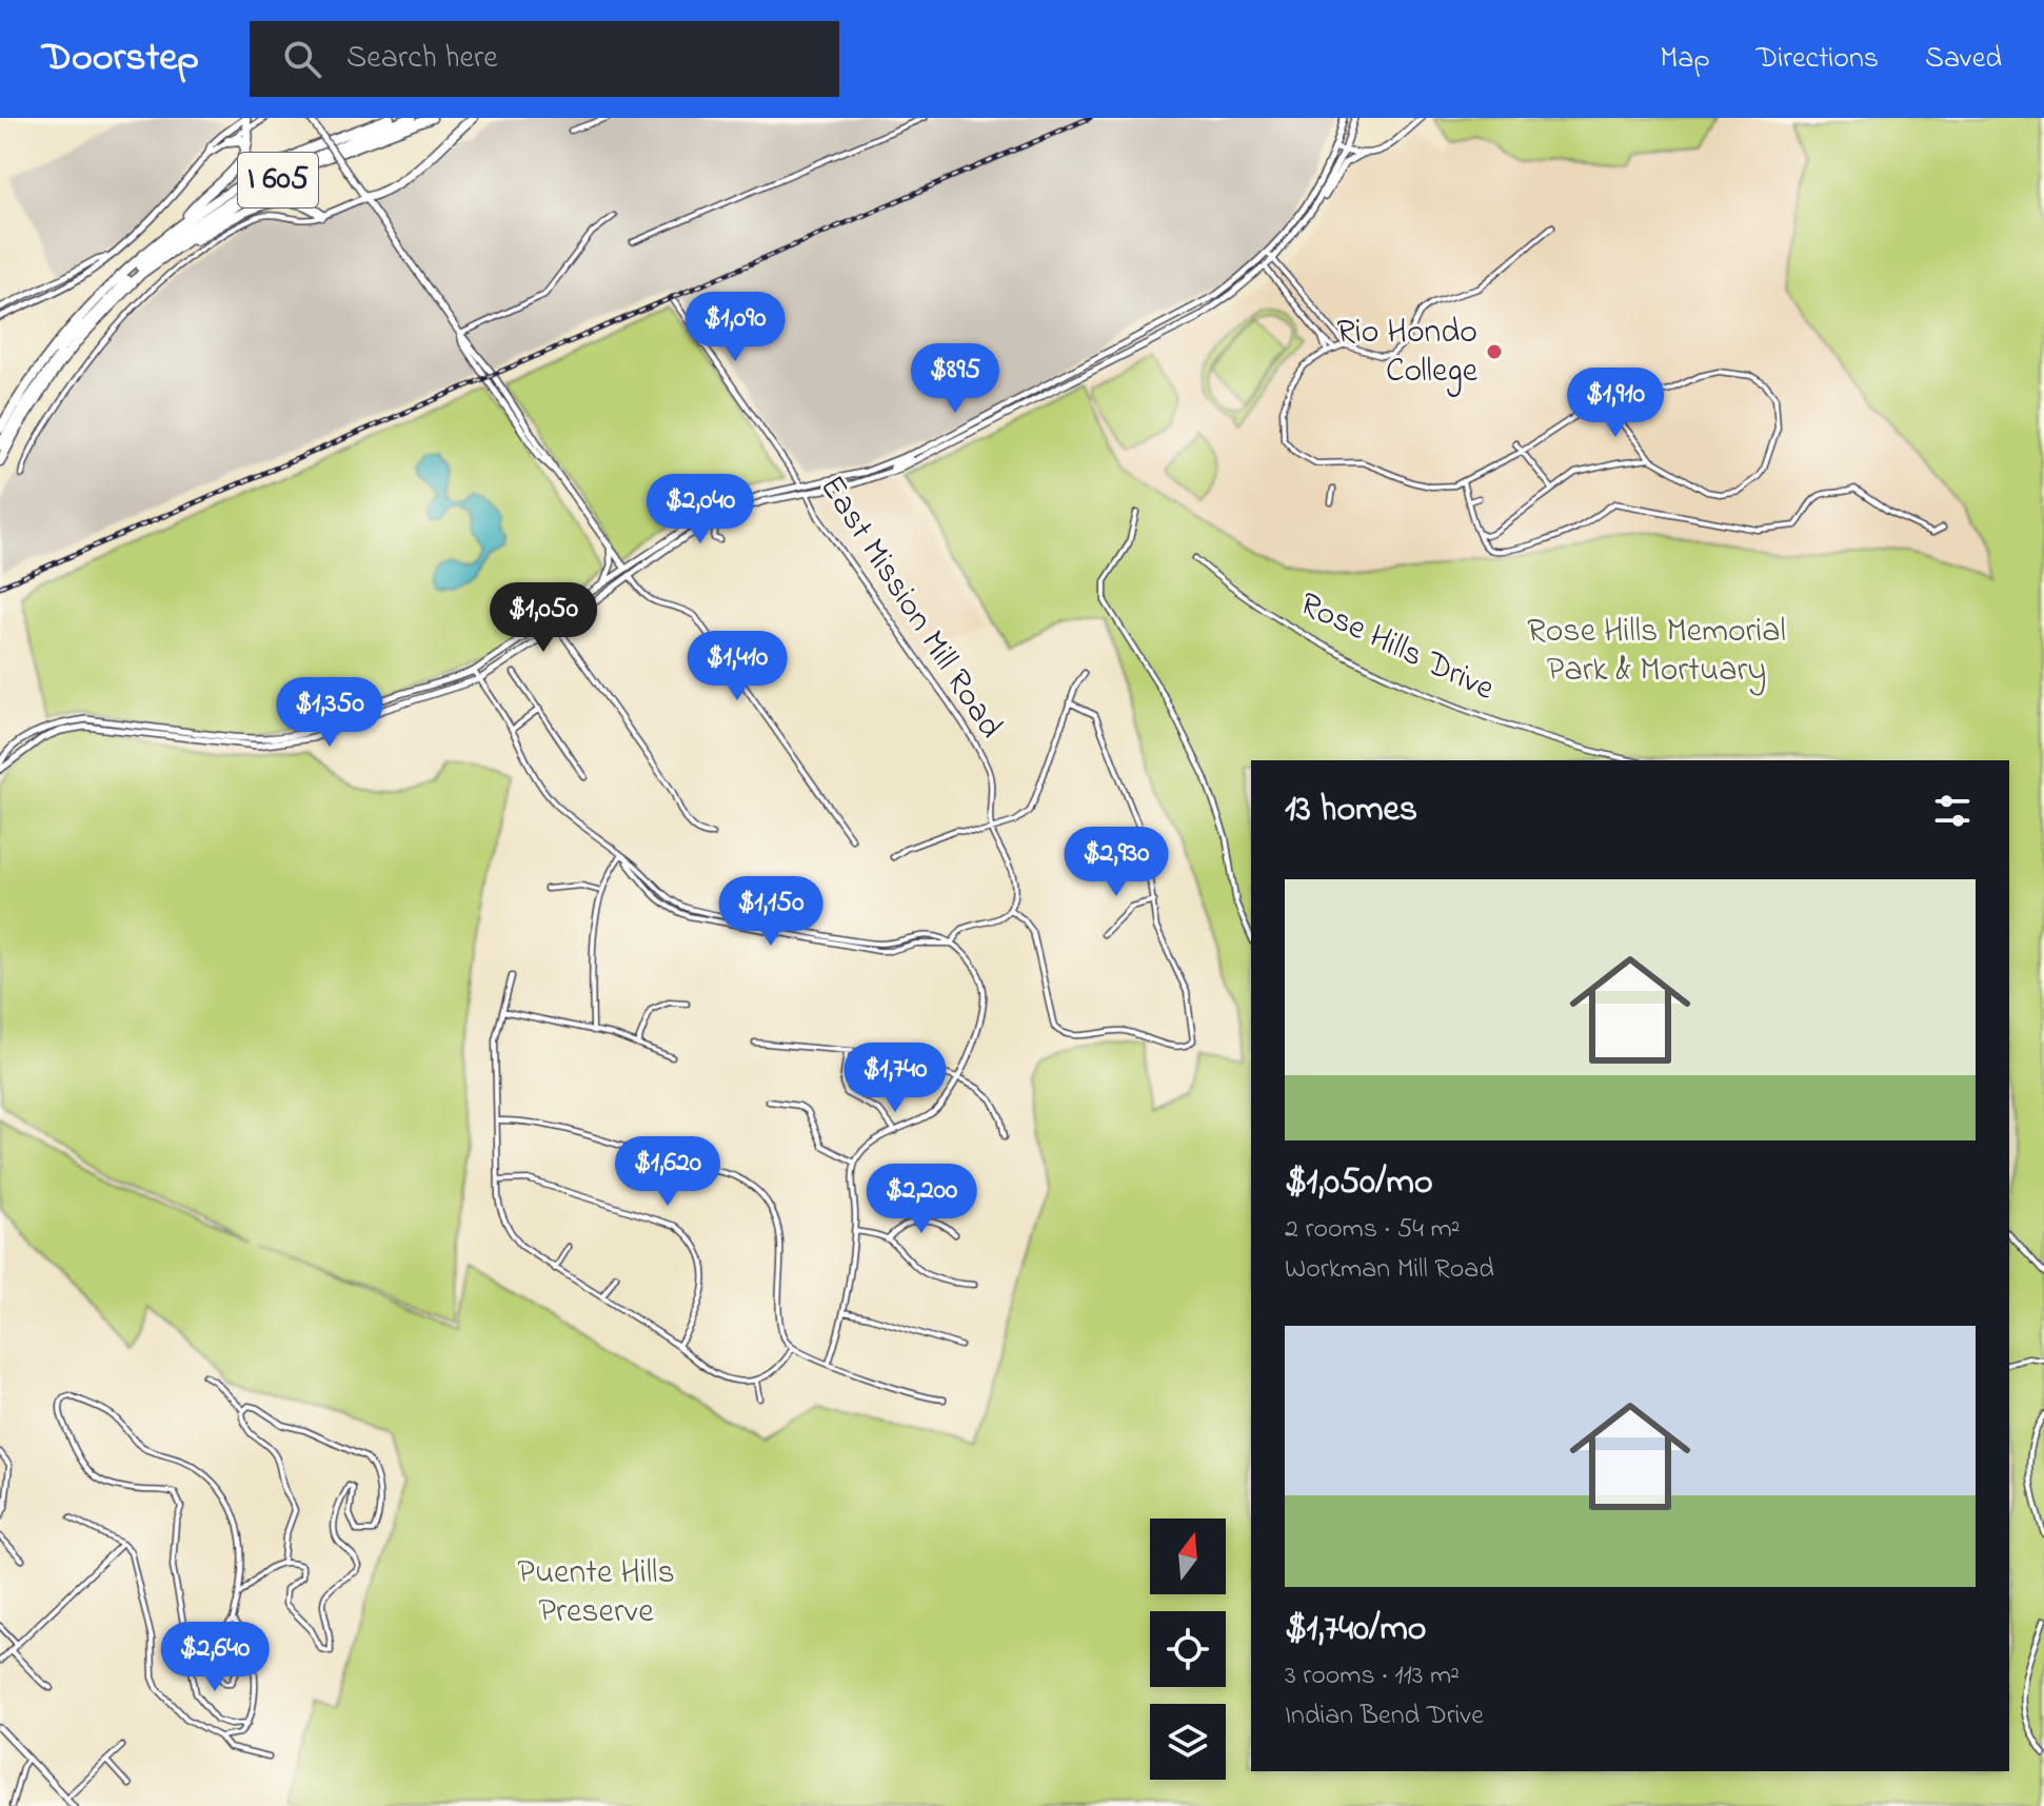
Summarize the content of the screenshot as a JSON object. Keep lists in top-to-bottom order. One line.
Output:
{"streets":{"highway":["I 605"],"street":["East Mission Mill Road","Rose Hills Drive"]},"parks":["Rose Hills Memorial Park & Mortuary","Puente Hills Preserve"],"places":["Rio Hondo College"],"north":"top","page":{"header":"Doorstep","search":"Search here","nav":["Map","Directions","Saved"],"price":["$1,090","$895","$1,910","$2,040","$1,050","$1,410","$1,350","$2,930","$1,150","$1,740","$1,620","$2,200","$2,640"],"heading":"13 homes","list":[{"name":"$1,050/mo","note":"2 rooms · 54 m² · Workman Mill Road"},{"name":"$1,740/mo","note":"3 rooms · 113 m² · Indian Bend Drive"}]}}
